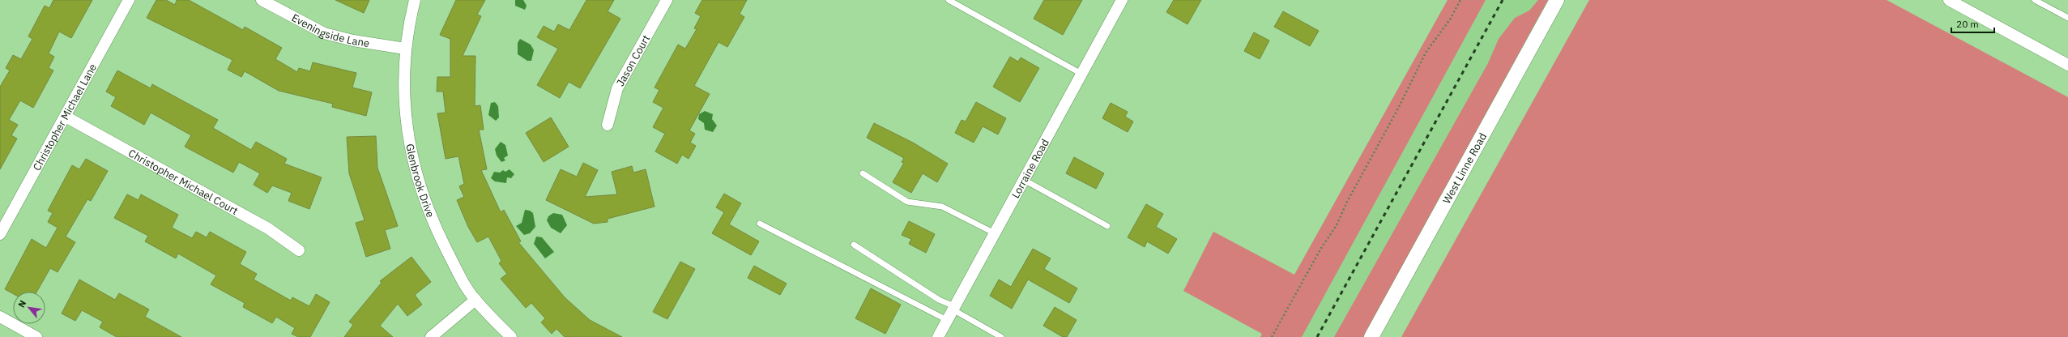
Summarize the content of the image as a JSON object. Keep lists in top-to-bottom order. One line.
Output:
{"streets":{"street":["Eveningside Lane","Jason Court","Christopher Michael Lane","Lorraine Road","West Linne Road","Glenbrook Drive","Christopher Michael Court"]},"crossings":[["Eveningside Lane","Glenbrook Drive"],["Christopher Michael Lane","Christopher Michael Court"]],"scale_bar":"20 m","north":"top left"}
